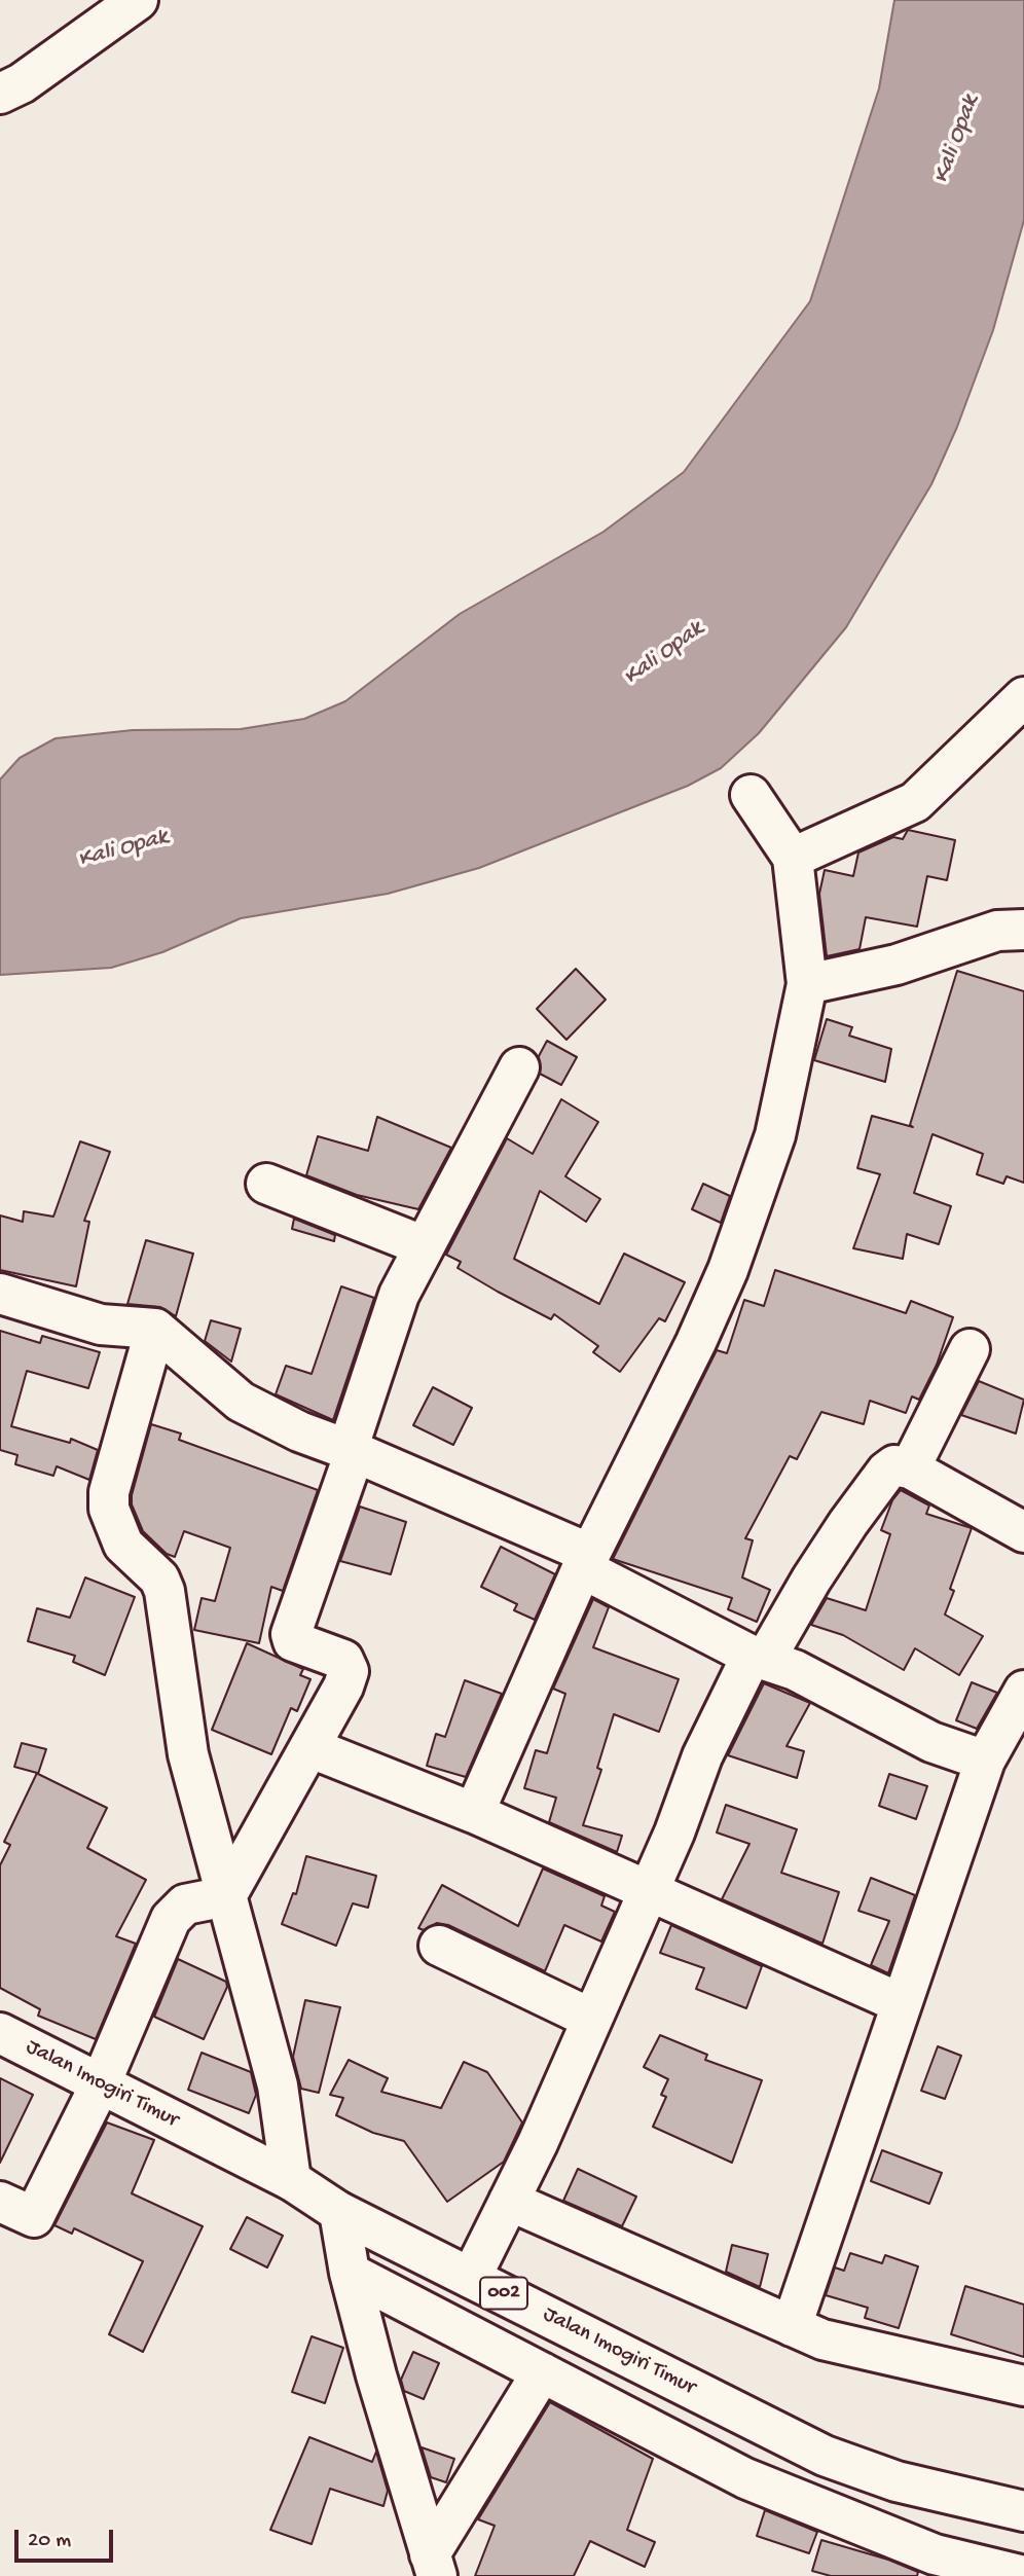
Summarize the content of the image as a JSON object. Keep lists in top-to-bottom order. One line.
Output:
{"streets":{"street":["Jalan Imogiri Timur","002"]},"water":["Kali Opak"],"scale_bar":"20 m"}
